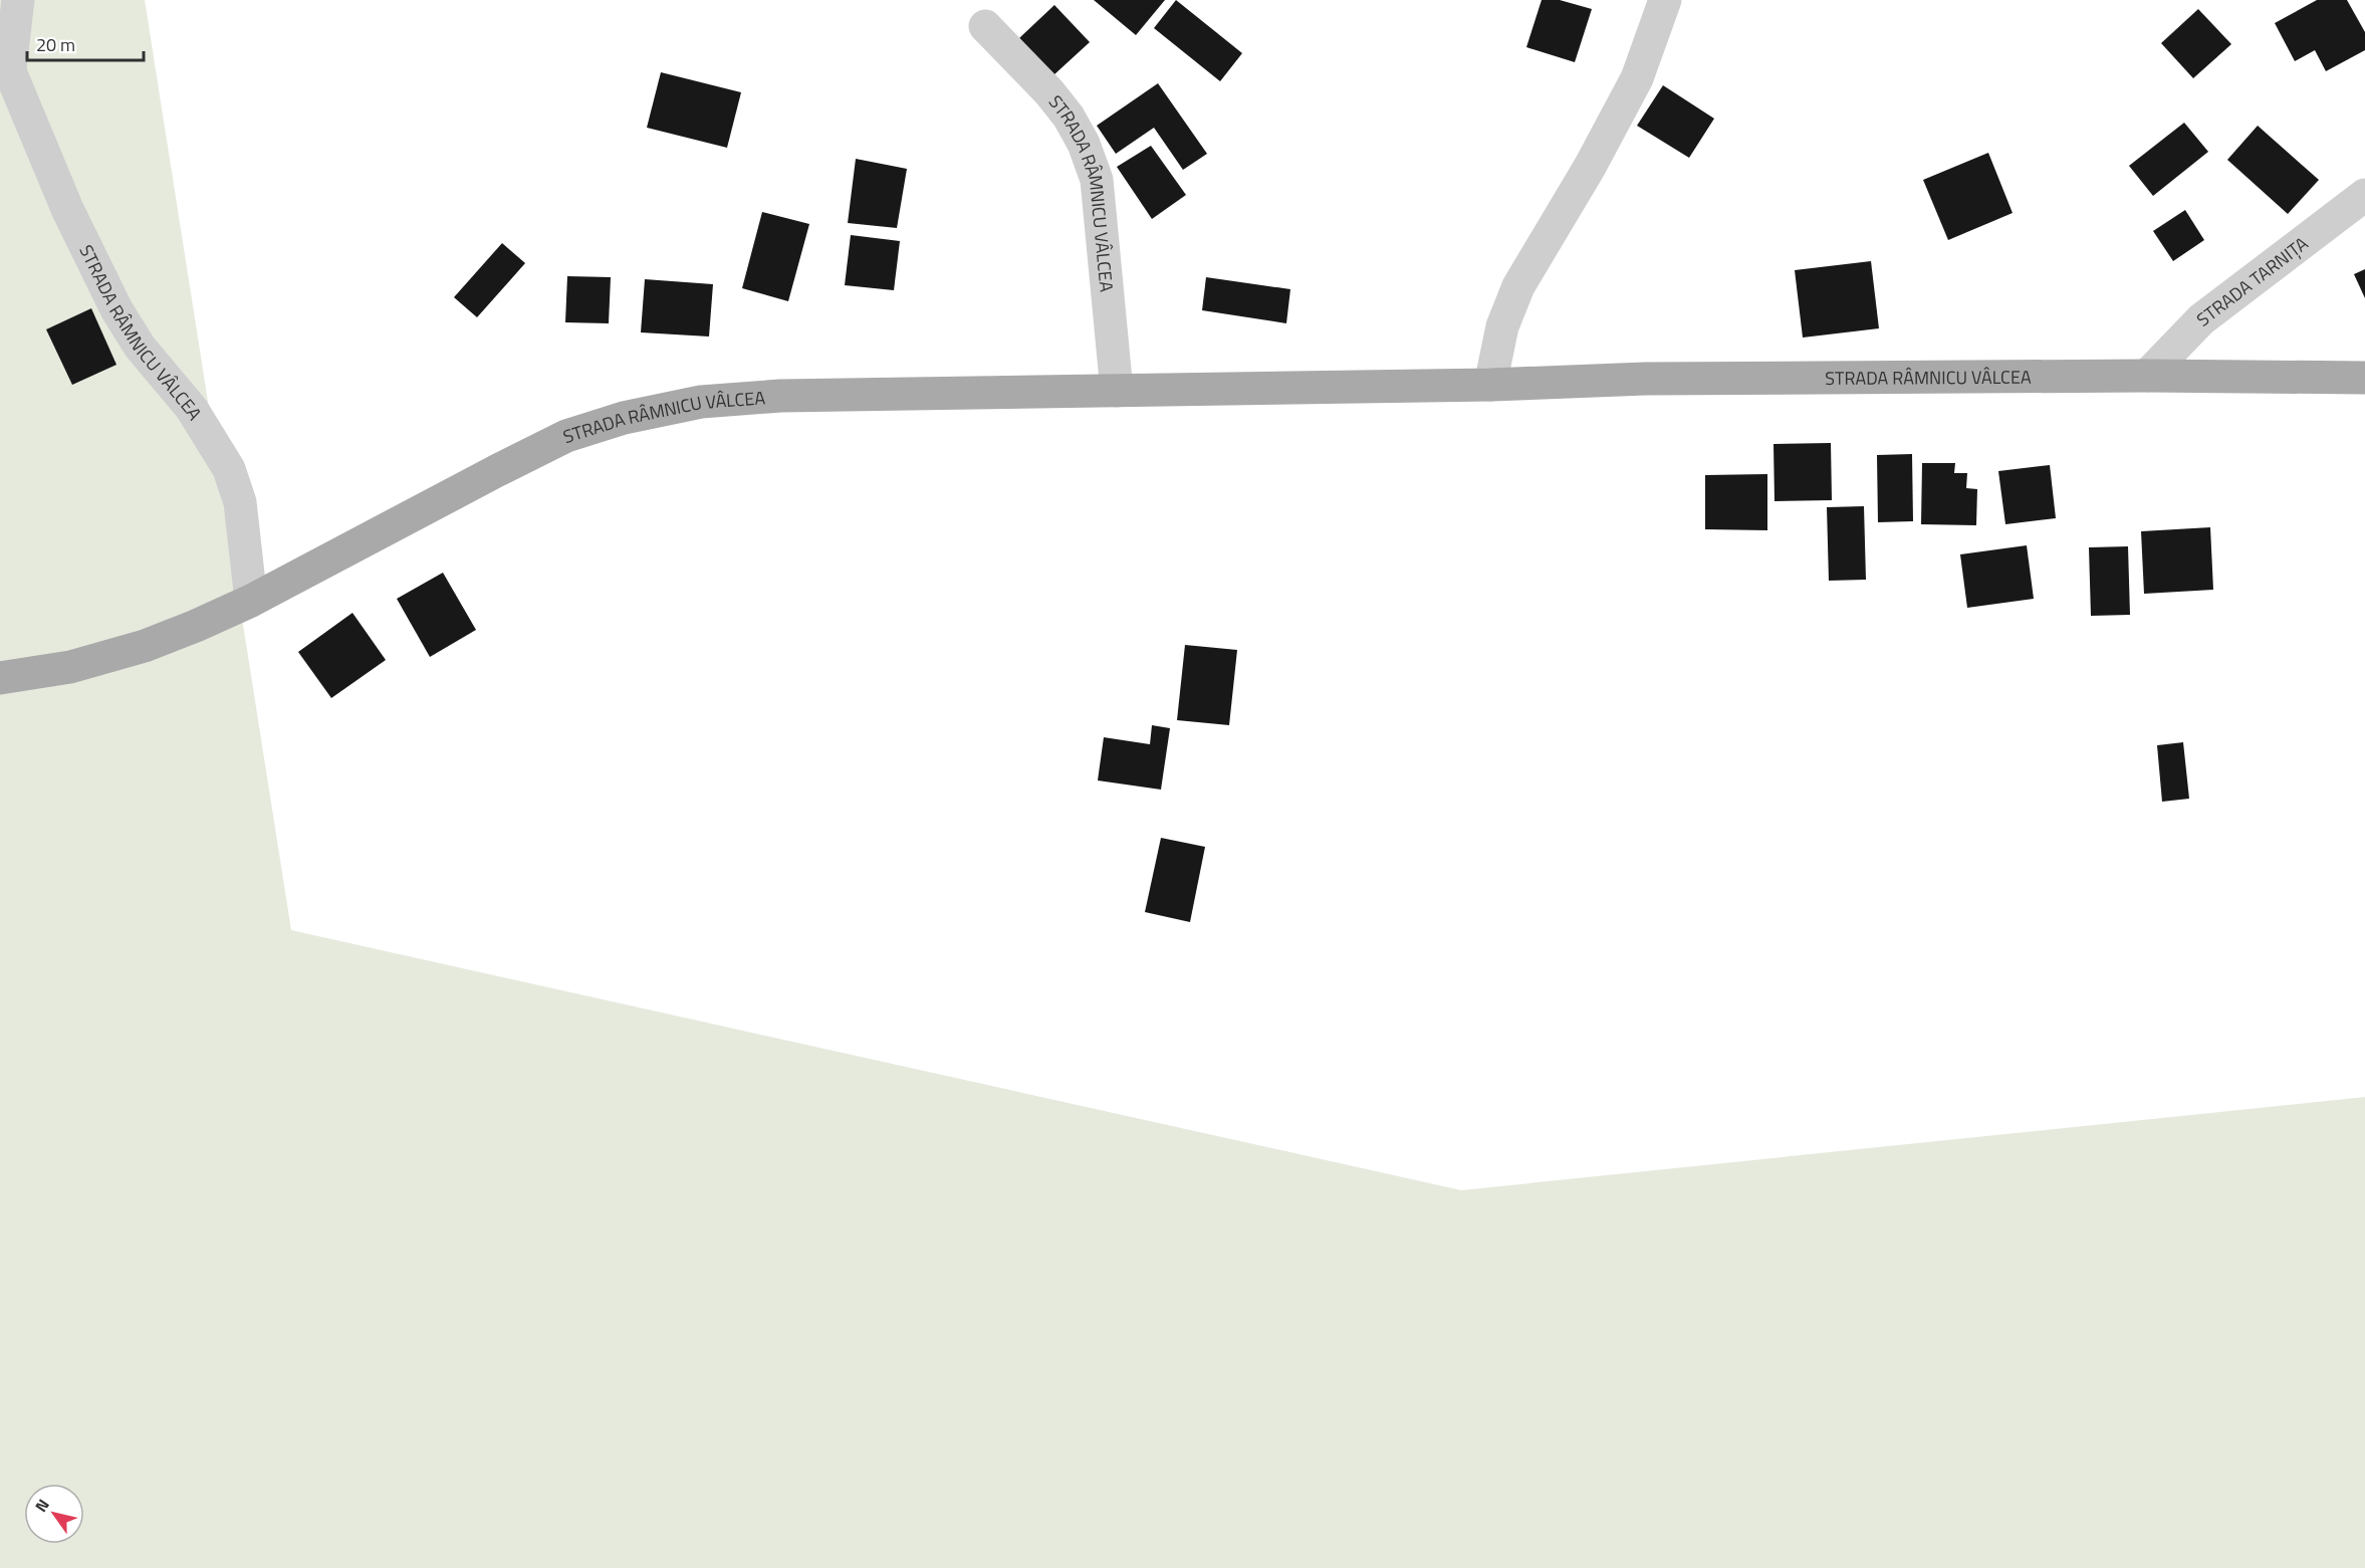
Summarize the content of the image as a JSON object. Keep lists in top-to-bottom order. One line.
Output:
{"streets":{"main road":["STRADA RÂMNICU VÂLCEA"],"street":["STRADA TARNIȚA"]},"crossings":[["STRADA RÂMNICU VÂLCEA","STRADA TARNIȚA"]],"scale_bar":"20 m","north":"top left"}
